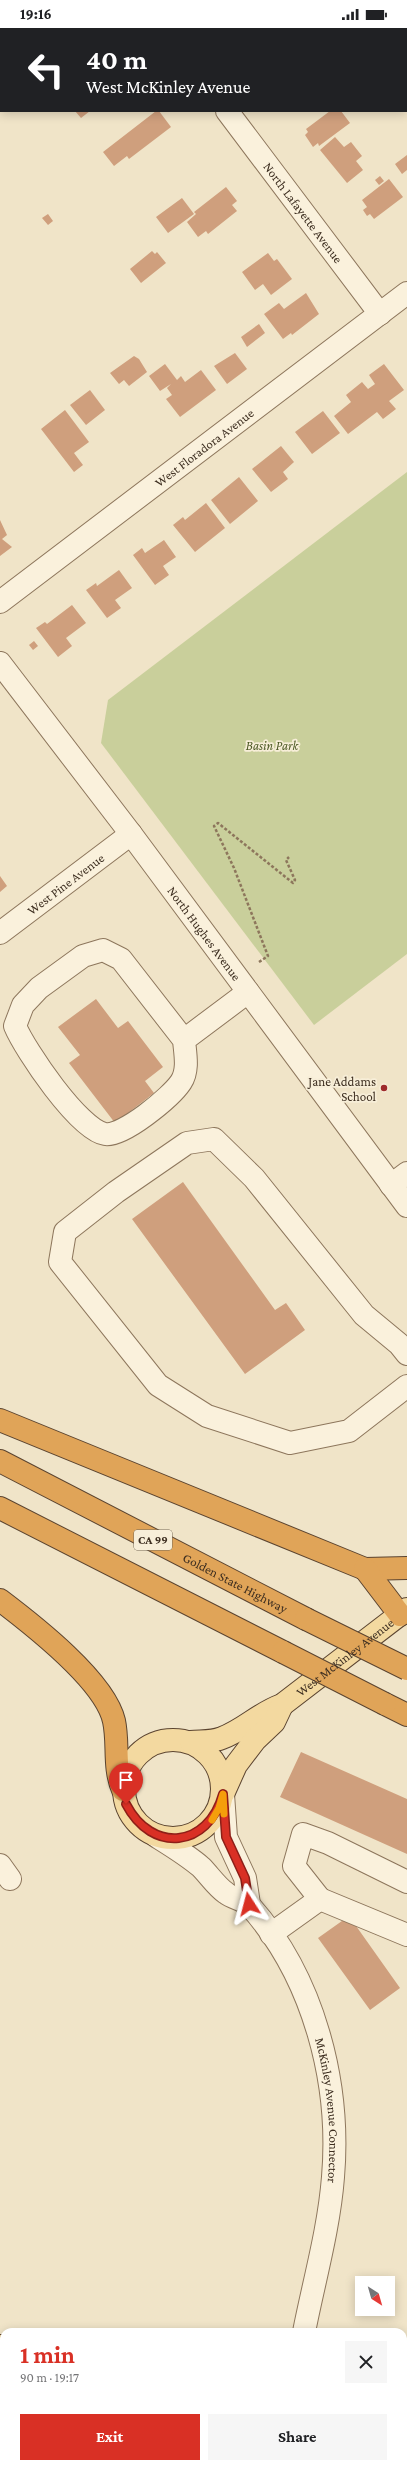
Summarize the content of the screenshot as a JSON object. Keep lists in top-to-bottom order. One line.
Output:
{"streets":{"highway":["CA 99","Golden State Highway"],"main road":["West McKinley Avenue"],"street":["North Lafayette Avenue","West Floradora Avenue","West Pine Avenue","North Hughes Avenue","McKinley Avenue Connector"]},"crossings":[["North Lafayette Avenue","West Floradora Avenue"],["West Pine Avenue","North Hughes Avenue"],["West McKinley Avenue","McKinley Avenue Connector"]],"parks":["Basin Park"],"places":["Jane Addams School"],"north":"bottom right","page":{"status":"19:16","turn":["40 m","West McKinley Avenue"],"heading":["1 min","90 m · 19:17"],"buttons":["Exit","Share"]}}
